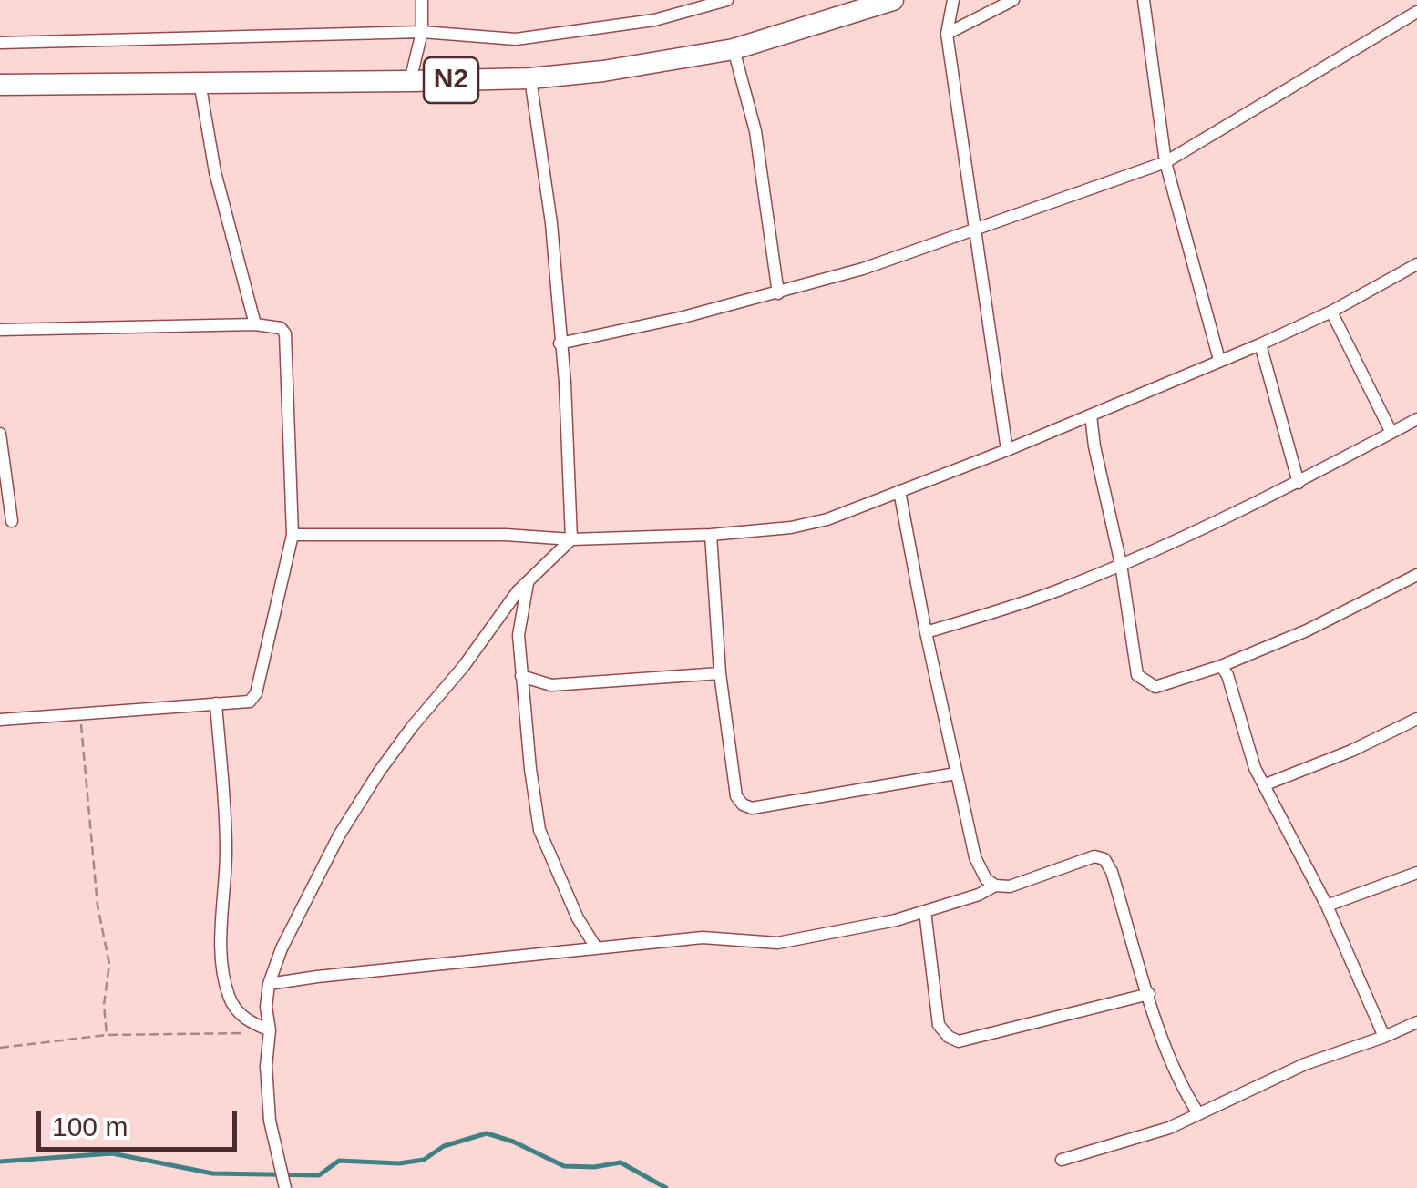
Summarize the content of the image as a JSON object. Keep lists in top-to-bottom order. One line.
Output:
{"streets":{"highway":["N2"]},"scale_bar":"100 m"}
